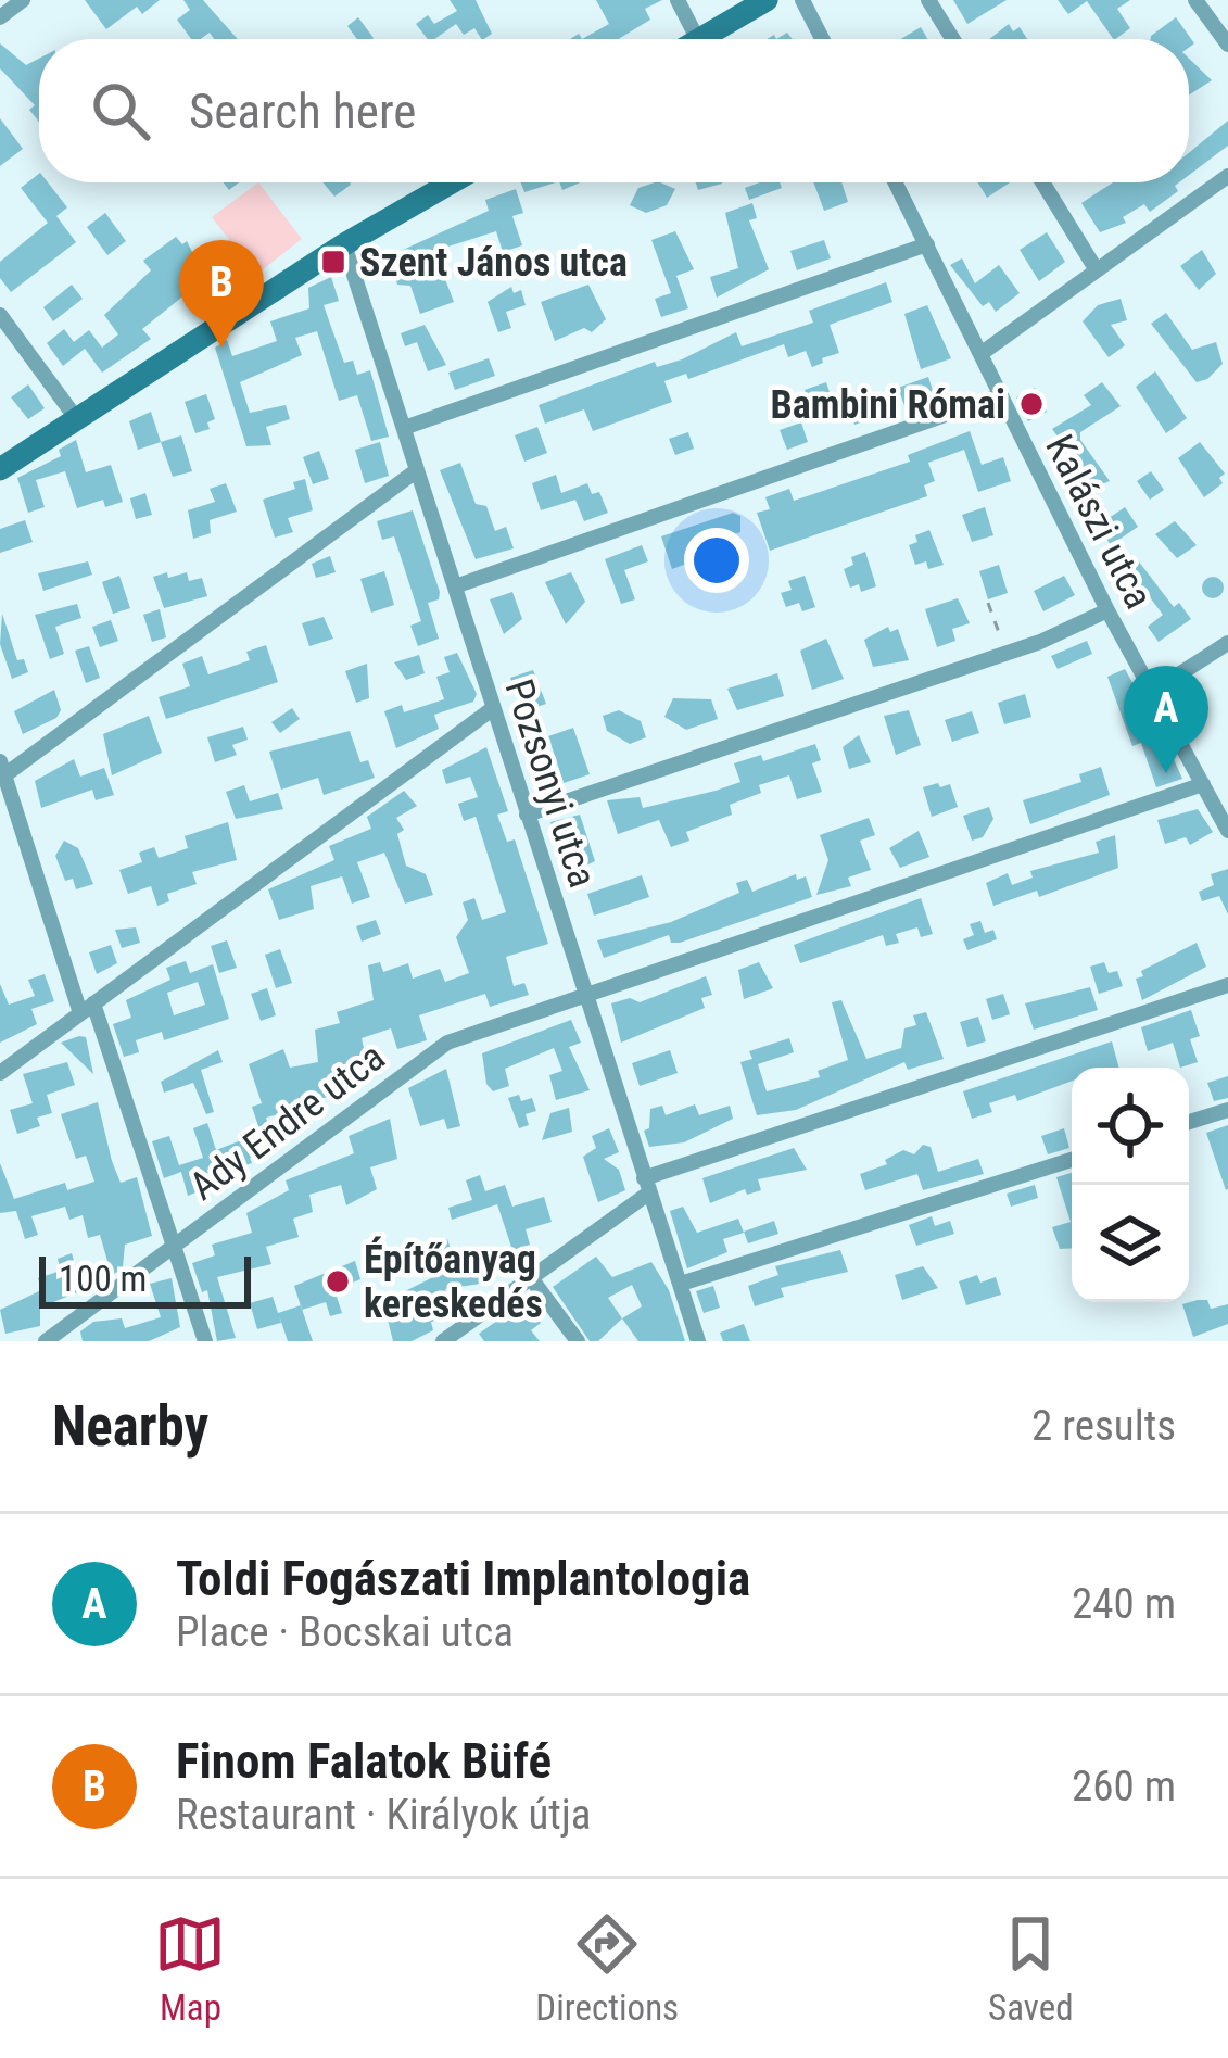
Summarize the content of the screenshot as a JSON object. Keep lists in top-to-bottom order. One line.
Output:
{"streets":{"street":["Kalászi utca","Pozsonyi utca","Ady Endre utca"]},"crossings":[["Kalászi utca","Ady Endre utca"],["Pozsonyi utca","Ady Endre utca"]],"places":{"transit":["Szent János utca"],"other":["Bambini Római","Építőanyag kereskedés"]},"scale_bar":"100 m","page":{"search":"Search here","pins":["B","A"],"scale":"100 m","heading":["Nearby","2 results"],"list":[{"mark":"A","name":"Toldi Fogászati Implantologia","note":"Place · Bocskai utca","value":"240 m"},{"mark":"B","name":"Finom Falatok Büfé","note":"Restaurant · Királyok útja","value":"260 m"}],"nav":["Map","Directions","Saved"]}}
